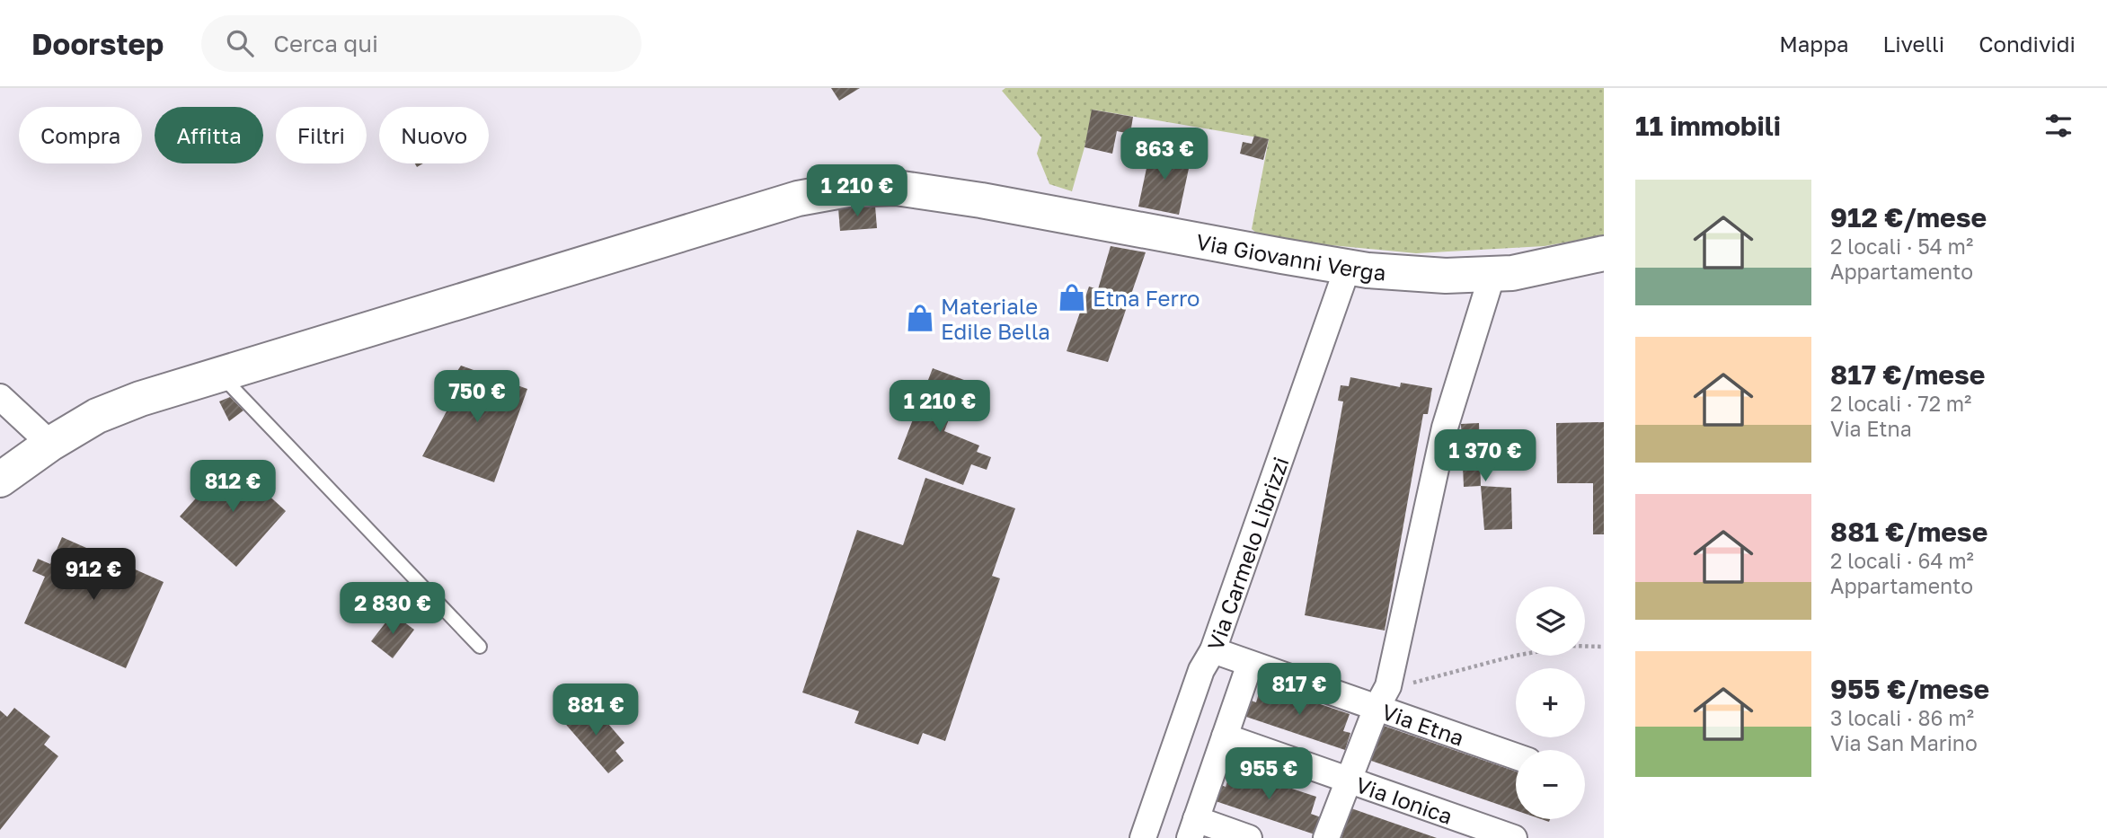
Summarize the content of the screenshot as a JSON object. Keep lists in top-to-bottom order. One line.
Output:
{"streets":{"street":["Via Giovanni Verga","Via Carmelo Librizzi","Via Etna","Via Ionica"]},"crossings":[["Via Giovanni Verga","Via Carmelo Librizzi"],["Via Carmelo Librizzi","Via Etna"]],"places":{"shop":["Etna Ferro","Materiale Edile Bella"]},"page":{"header":"Doorstep","search":"Cerca qui","nav":["Mappa","Livelli","Condividi"],"heading":"11 immobili","chip":["Compra","Affitta","Filtri","Nuovo"],"price":["863 €","1 210 €","750 €","1 210 €","1 370 €","812 €","912 €","2 830 €","817 €","881 €","955 €"],"list":[{"name":"912 €/mese","note":"2 locali · 54 m² · Appartamento"},{"name":"817 €/mese","note":"2 locali · 72 m² · Via Etna"},{"name":"881 €/mese","note":"2 locali · 64 m² · Appartamento"},{"name":"955 €/mese","note":"3 locali · 86 m² · Via San Marino"}],"map_buttons":["+","−"]}}
